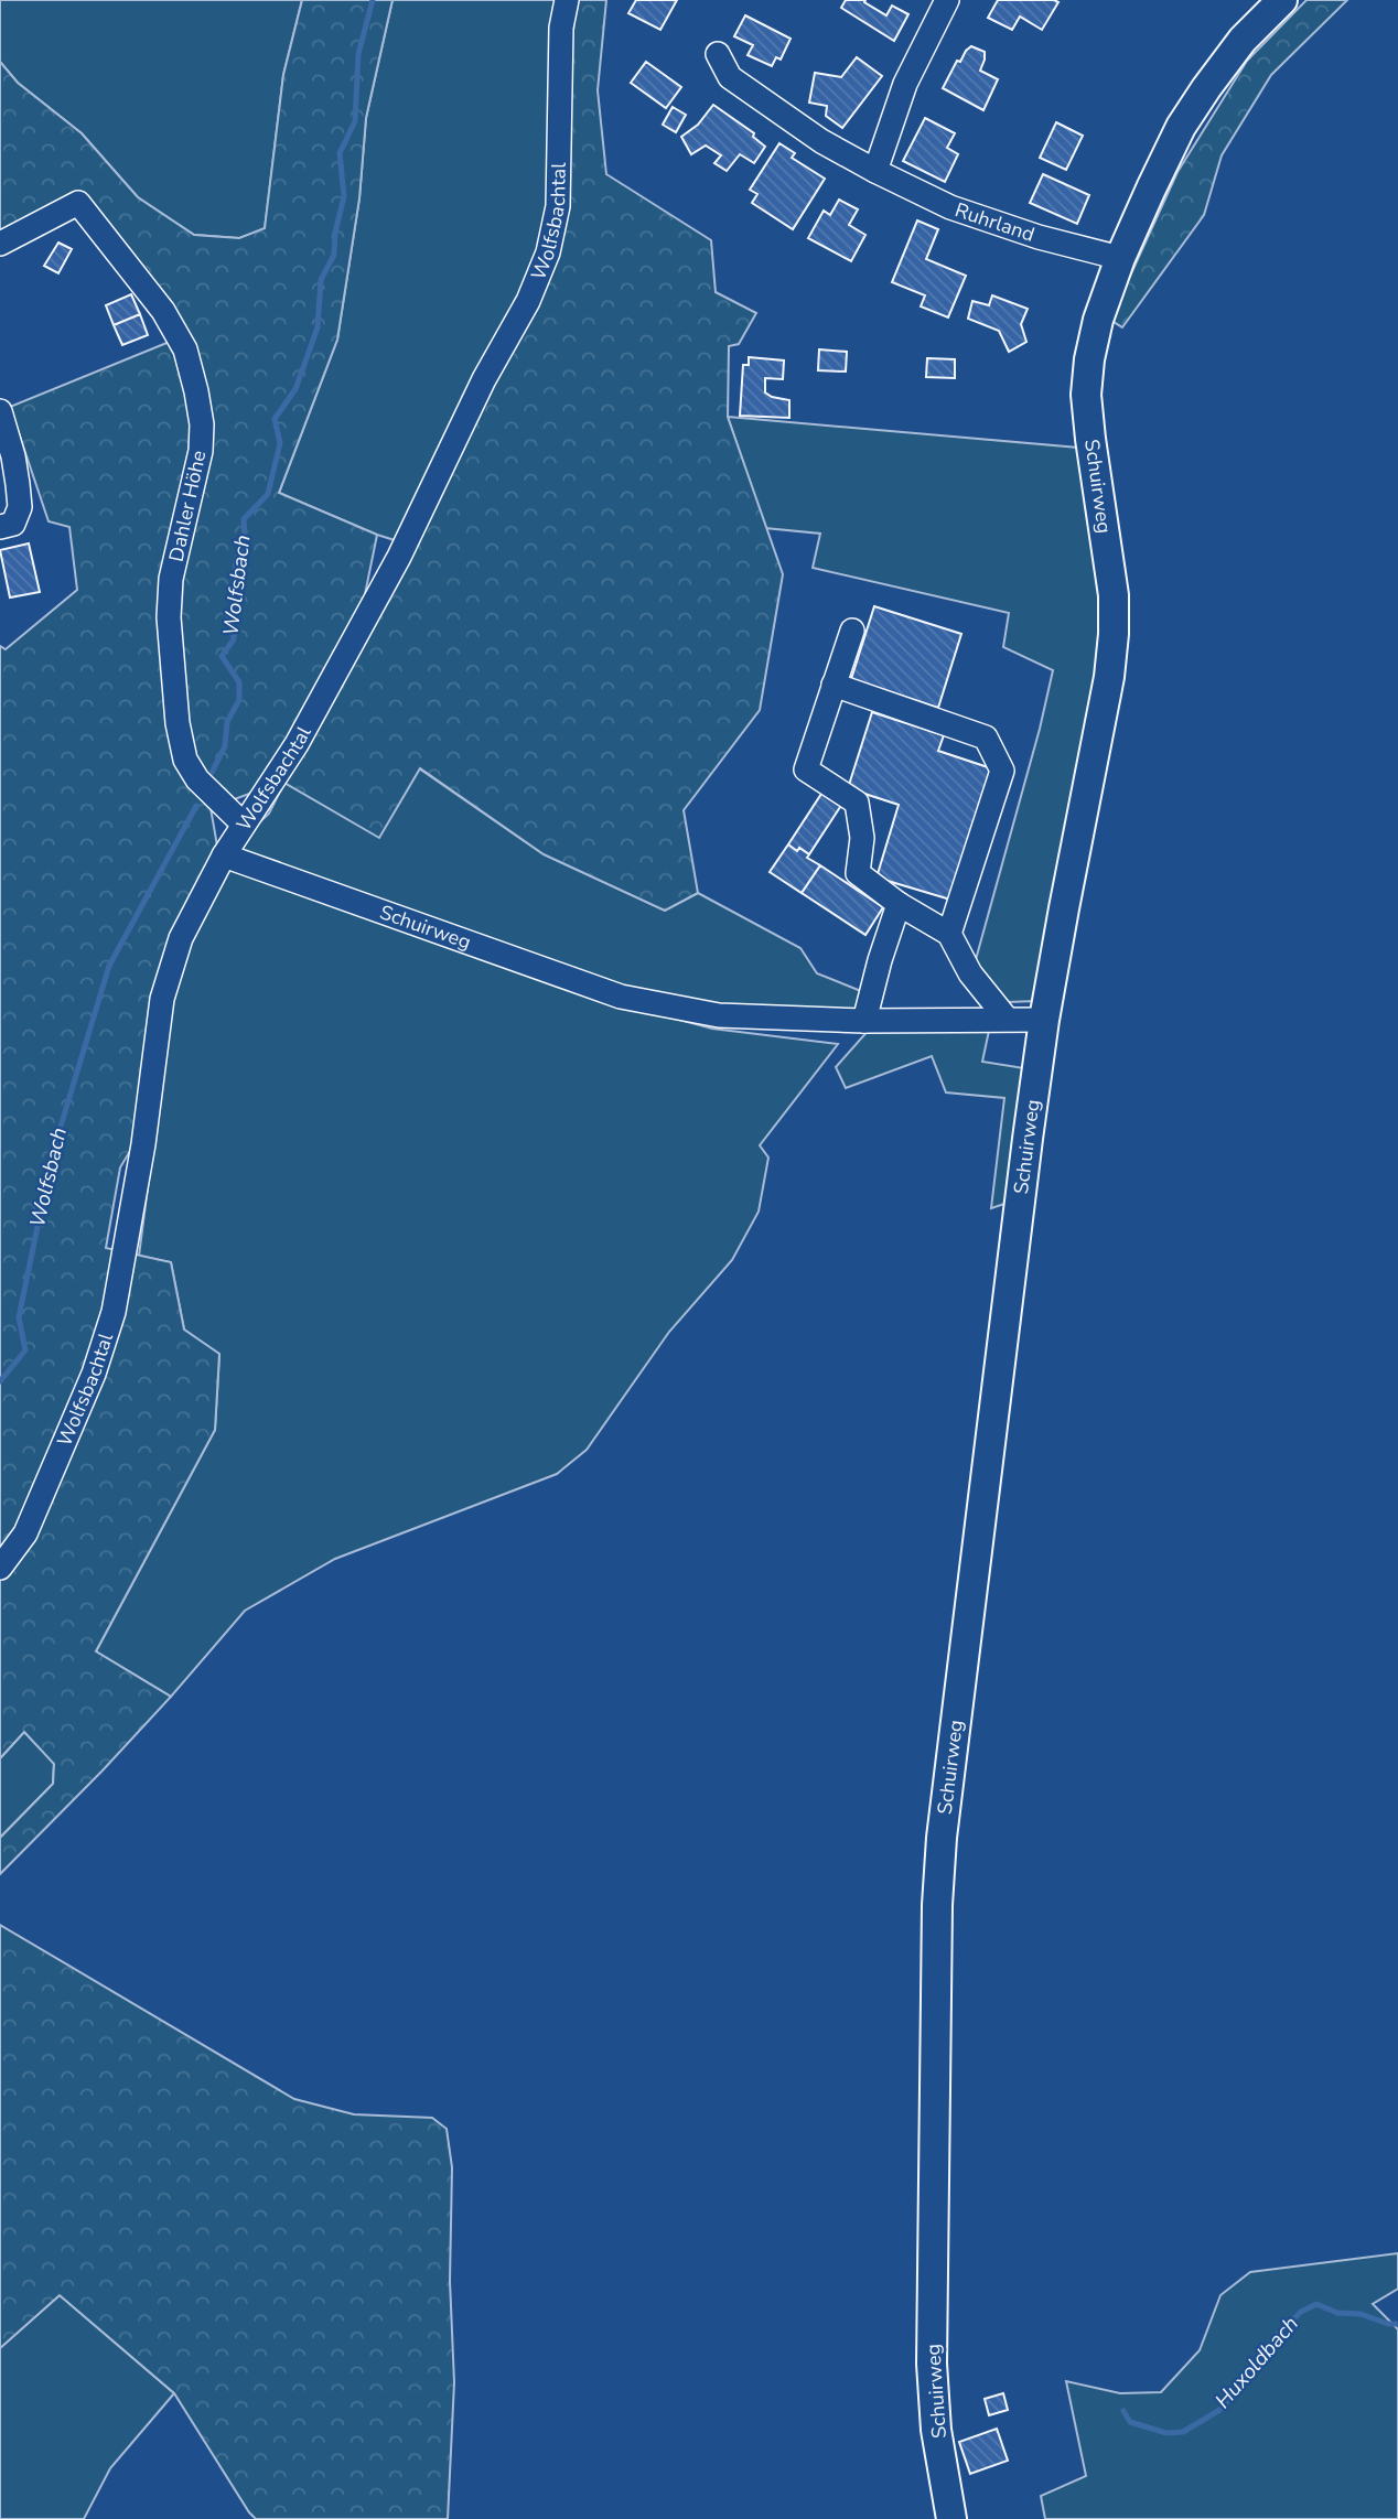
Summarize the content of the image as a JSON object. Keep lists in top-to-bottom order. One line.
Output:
{"streets":{"main road":["Schuirweg"],"street":["Wolfsbachtal","Ruhrland","Dahler Höhe"]},"crossings":[["Wolfsbachtal","Schuirweg"],["Wolfsbachtal","Dahler Höhe"],["Ruhrland","Schuirweg"]],"water":["Wolfsbach","Huxoldbach"]}
